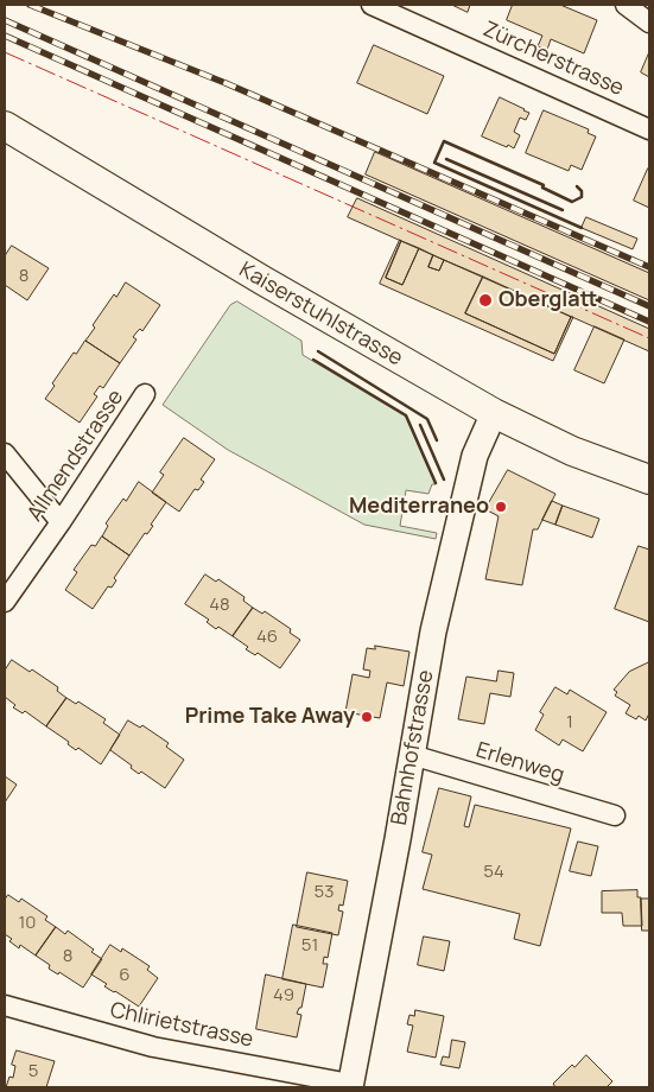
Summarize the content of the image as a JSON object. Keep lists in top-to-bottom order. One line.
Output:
{"streets":{"main road":["Kaiserstuhlstrasse"],"street":["Zürcherstrasse","Allmendstrasse","Bahnhofstrasse","Erlenweg","Chlirietstrasse"]},"crossings":[["Kaiserstuhlstrasse","Bahnhofstrasse"],["Bahnhofstrasse","Erlenweg"],["Bahnhofstrasse","Chlirietstrasse"]],"places":["Oberglatt","Mediterraneo","Prime Take Away"],"house_numbers":["8","48","46","1","54","53","10","51","8","6","49","5"]}
